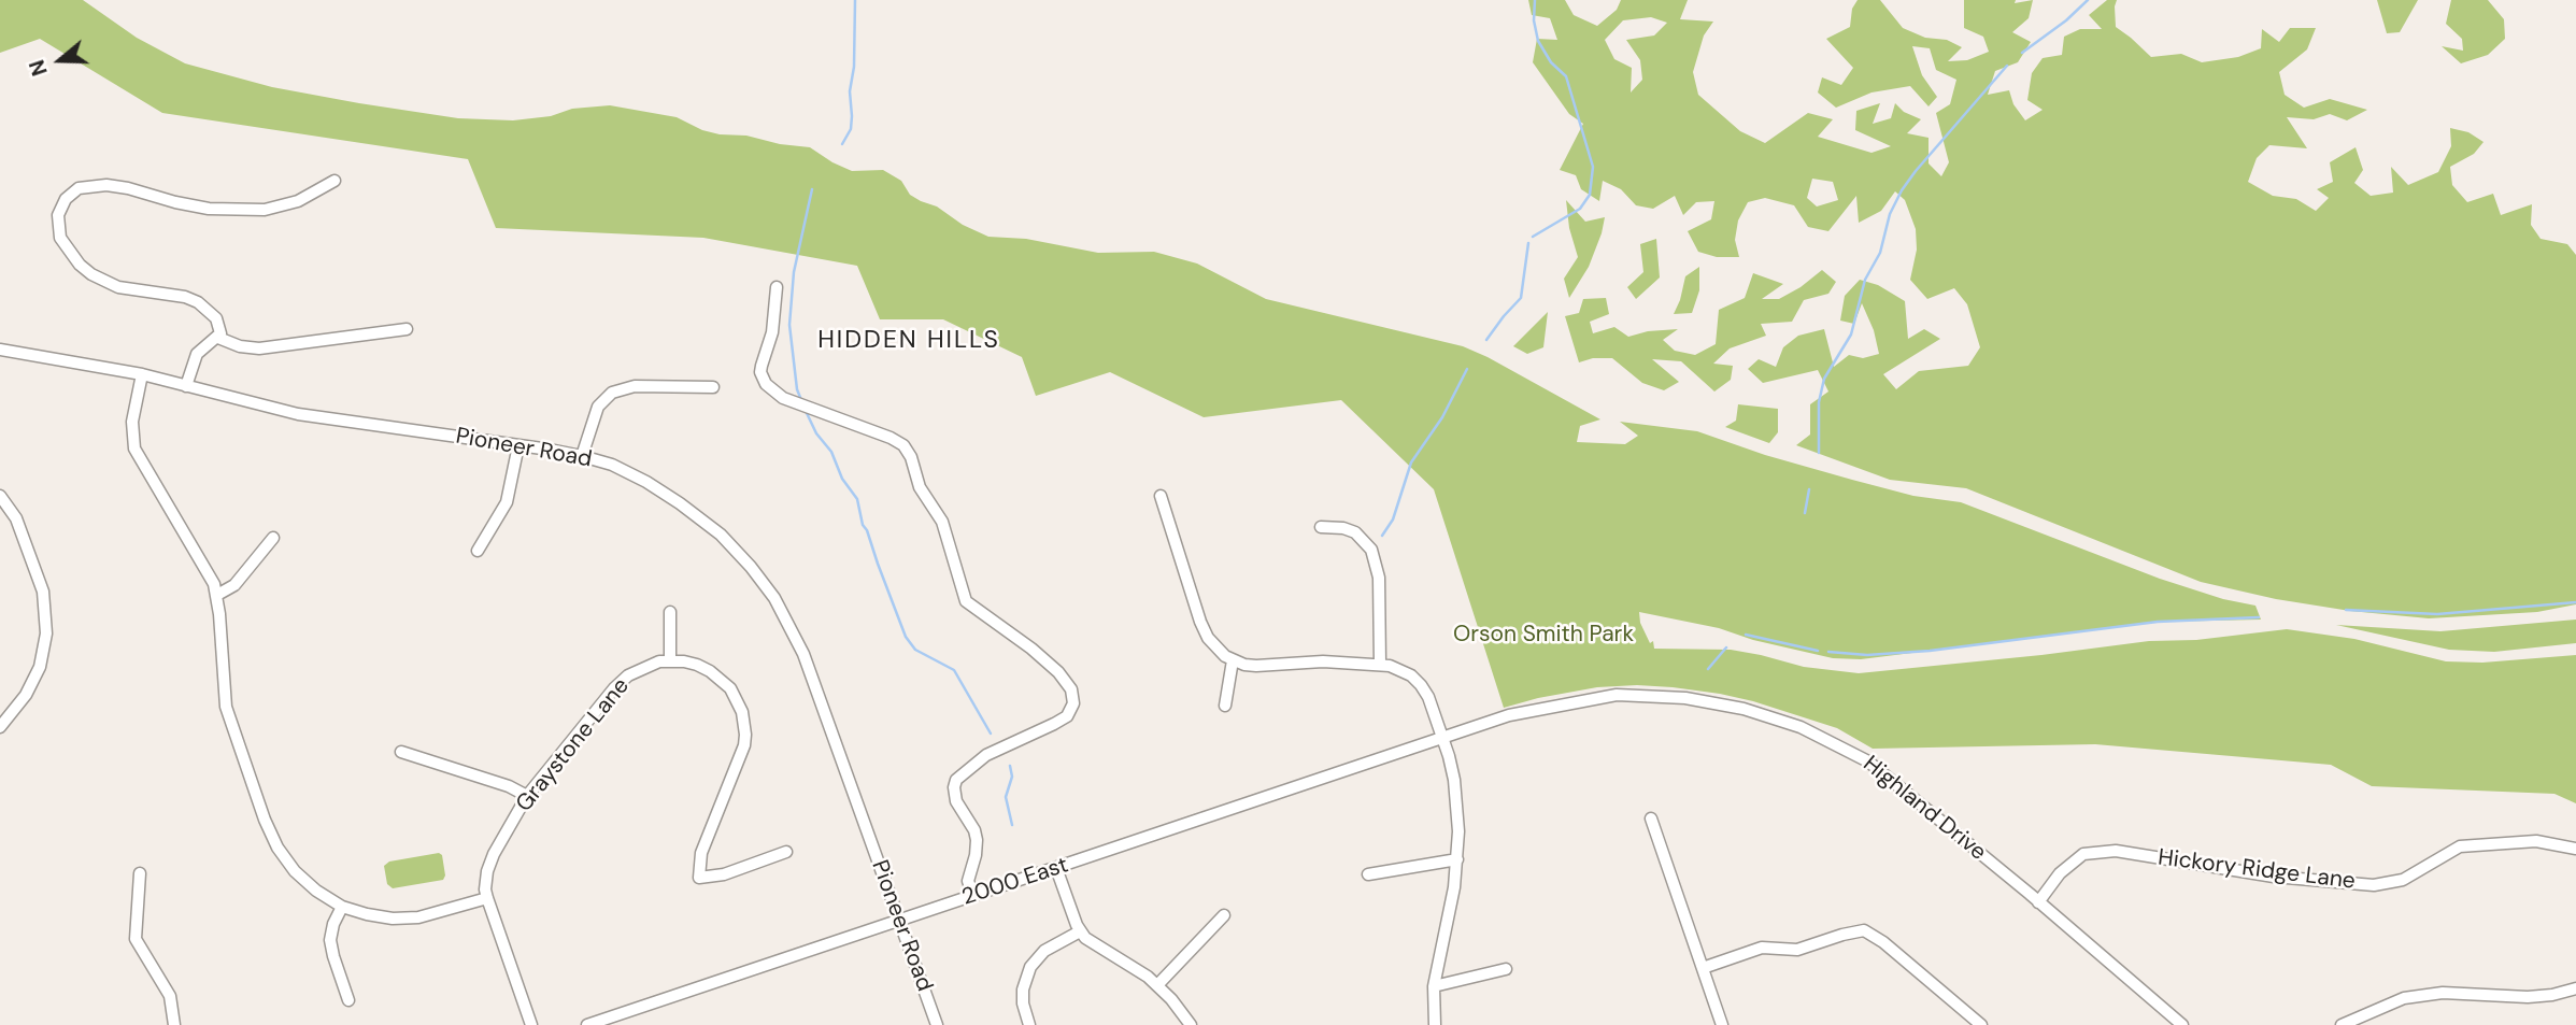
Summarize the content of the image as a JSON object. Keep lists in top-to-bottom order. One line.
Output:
{"streets":{"street":["Pioneer Road","Graystone Lane","Highland Drive","Hickory Ridge Lane","2000 East"]},"crossings":[["Pioneer Road","2000 East"],["Highland Drive","Hickory Ridge Lane"],["Highland Drive","2000 East"]],"districts":["HIDDEN HILLS"],"parks":["Orson Smith Park"],"north":"left"}
